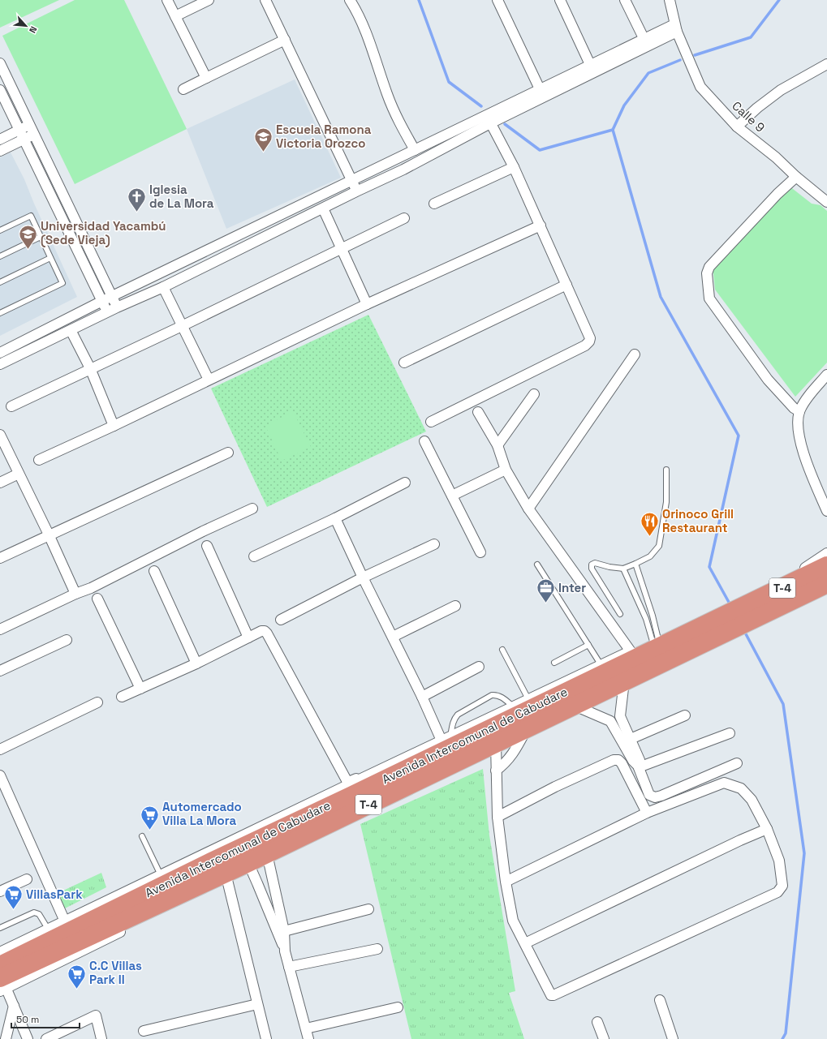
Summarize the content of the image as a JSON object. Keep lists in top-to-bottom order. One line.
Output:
{"streets":{"highway":["T-4","Avenida Intercomunal de Cabudare"],"street":["Calle 9"]},"places":{"school or university":["Escuela Ramona Victoria Orozco","Universidad Yacambú (Sede Vieja)"],"church":["Iglesia de La Mora"],"restaurant":["Orinoco Grill Restaurant"],"office":["Inter"],"supermarket":["Automercado Villa La Mora","VillasPark","C.C Villas Park II"]},"scale_bar":"50 m","north":"bottom right"}
